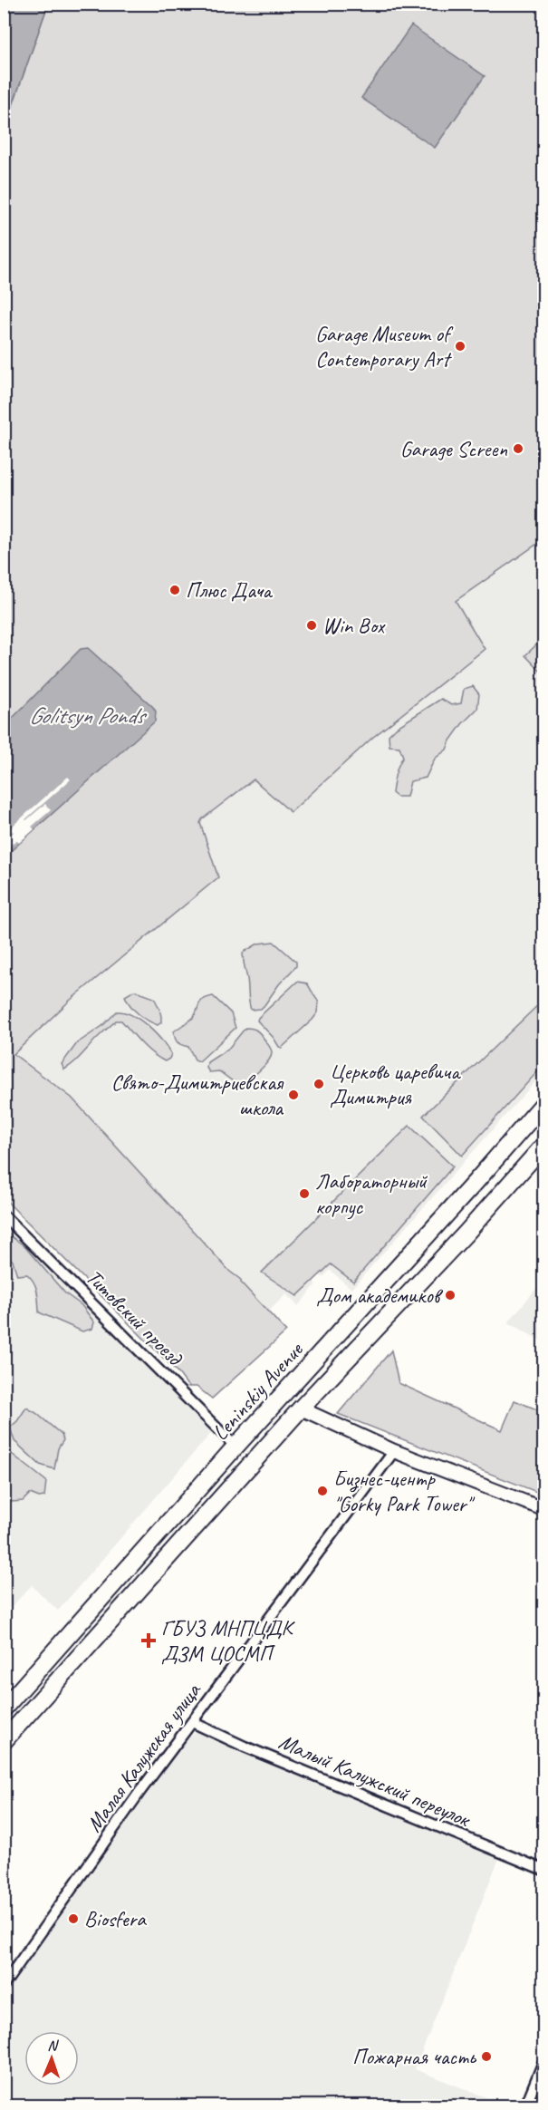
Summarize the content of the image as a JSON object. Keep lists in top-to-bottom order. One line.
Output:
{"streets":{"main road":["Leninskiy Avenue"],"street":["Титовский проезд","Малая Калужская улица","Малый Калужский переулок"]},"crossings":[["Титовский проезд","Leninskiy Avenue"],["Малая Калужская улица","Малый Калужский переулок"]],"water":["Golitsyn Ponds"],"places":{"other":["Garage Museum of Contemporary Art","Garage Screen","Плюс Дача","Win Box","Церковь царевича Димитрия","Свято-Димитриевская школа","Лабораторный корпус","Дом академиков","Бизнес-центр \"Gorky Park Tower\"","Biosfera","Пожарная часть"],"health":["ГБУЗ МНПЦДК ДЗМ ЦОСМП"]},"north":"top"}
